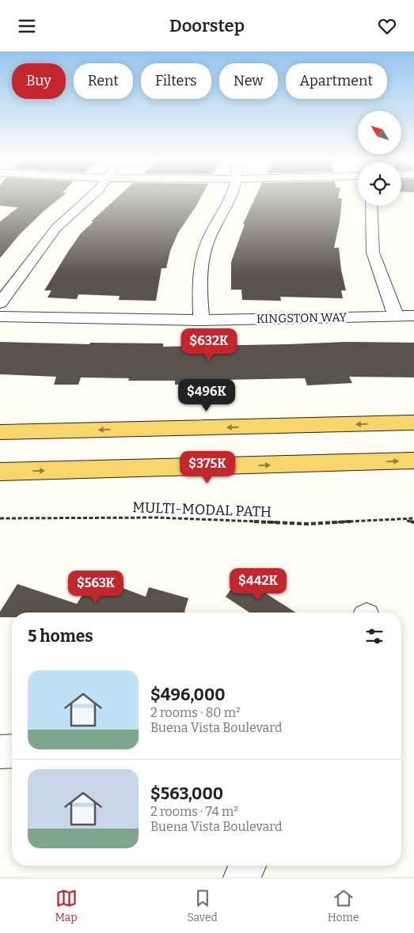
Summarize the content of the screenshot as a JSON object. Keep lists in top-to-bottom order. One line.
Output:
{"streets":{"street":["KINGSTON WAY"],"path":["MULTI-MODAL PATH"]},"north":"top left","page":{"header":"Doorstep","chip":["Buy","Rent","Filters","New","Apartment"],"price":["$632K","$496K","$375K","$442K","$563K"],"heading":"5 homes","list":[{"name":"$496,000","note":"2 rooms · 80 m² · Buena Vista Boulevard"},{"name":"$563,000","note":"2 rooms · 74 m² · Buena Vista Boulevard"}],"tabs":["Map","Saved","Home"]}}
